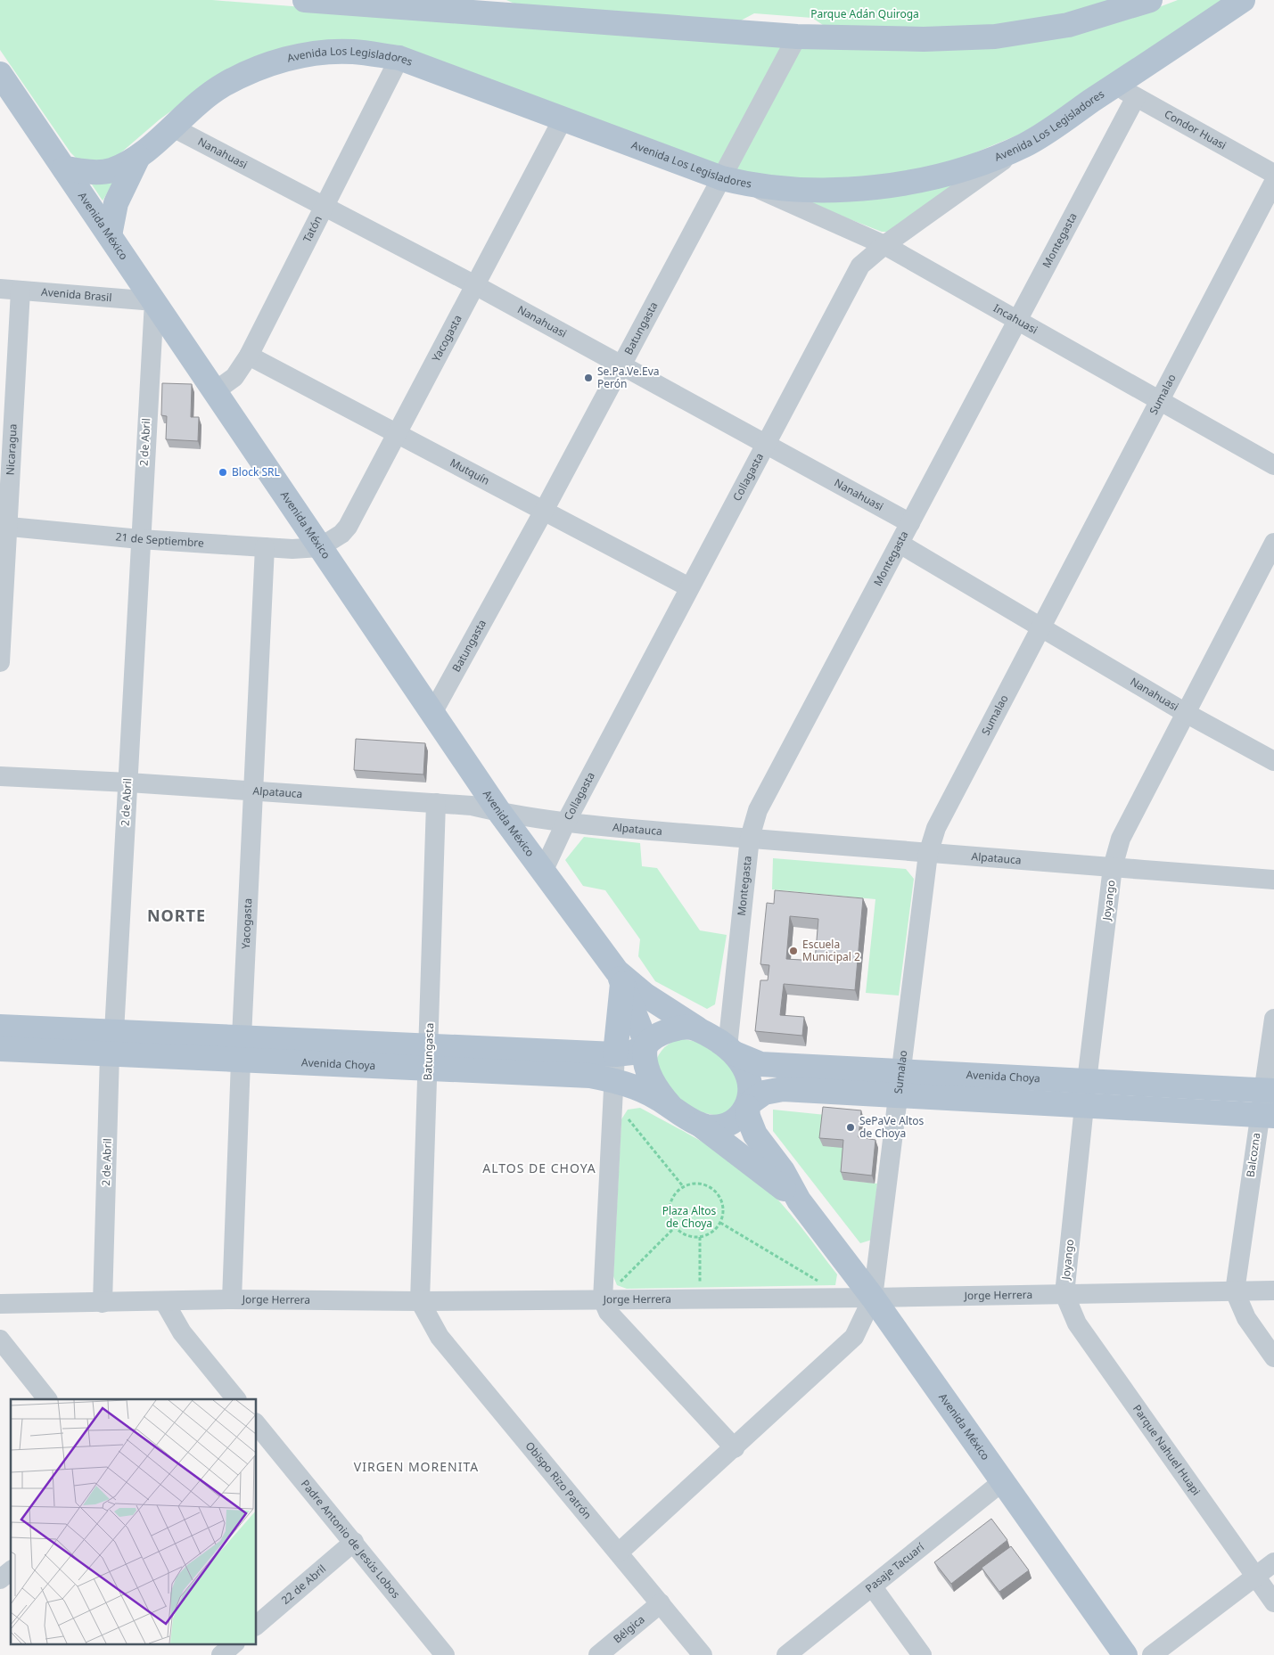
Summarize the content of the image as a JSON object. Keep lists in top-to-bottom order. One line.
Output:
{"streets":{"main road":["Avenida Los Legisladores","Avenida México","Avenida Choya"],"street":["Condor Huasi","Nanahuasi","Tatón","Montegasta","Avenida Brasil","Incahuasi","Batungasta","Yacogasta","Sumalao","2 de Abril","Nicaragua","Mutquín","Collagasta","21 de Septiembre","Alpatauca","Joyango","Balcozna","Jorge Herrera","Parque Nahuel Huapi","Obispo Rizo Patrón","Padre Antonio de Jesús Lobos","Pasaje Tacuarí","22 de Abril","Bélgica"]},"crossings":[["Avenida Los Legisladores","Condor Huasi"],["Avenida Los Legisladores","Nanahuasi"],["Avenida Los Legisladores","Avenida México"],["Avenida Los Legisladores","Tatón"],["Avenida Los Legisladores","Montegasta"],["Avenida Los Legisladores","Incahuasi"],["Avenida Los Legisladores","Batungasta"],["Avenida Los Legisladores","Yacogasta"],["Avenida Los Legisladores","Collagasta"],["Condor Huasi","Montegasta"],["Nanahuasi","Tatón"],["Nanahuasi","Montegasta"],["Nanahuasi","Batungasta"],["Nanahuasi","Yacogasta"],["Nanahuasi","Sumalao"],["Nanahuasi","Collagasta"],["Nanahuasi","Joyango"],["Avenida México","Tatón"],["Avenida México","Montegasta"],["Avenida México","Avenida Brasil"],["Avenida México","Batungasta"],["Avenida México","Yacogasta"],["Avenida México","Sumalao"],["Avenida México","2 de Abril"],["Avenida México","Collagasta"],["Avenida México","21 de Septiembre"],["Avenida México","Alpatauca"],["Avenida México","Avenida Choya"],["Avenida México","Jorge Herrera"],["Avenida México","Pasaje Tacuarí"],["Tatón","Mutquín"],["Montegasta","Incahuasi"],["Montegasta","Alpatauca"],["Montegasta","Avenida Choya"],["Avenida Brasil","2 de Abril"],["Avenida Brasil","Nicaragua"],["Incahuasi","Sumalao"],["Incahuasi","Collagasta"],["Batungasta","Mutquín"],["Batungasta","Alpatauca"],["Batungasta","Avenida Choya"],["Batungasta","Jorge Herrera"],["Batungasta","Obispo Rizo Patrón"],["Yacogasta","Mutquín"],["Yacogasta","21 de Septiembre"],["Yacogasta","Alpatauca"],["Yacogasta","Avenida Choya"],["Yacogasta","Jorge Herrera"],["Sumalao","Alpatauca"],["Sumalao","Avenida Choya"],["Sumalao","Jorge Herrera"],["Sumalao","Obispo Rizo Patrón"],["2 de Abril","21 de Septiembre"],["2 de Abril","Alpatauca"],["2 de Abril","Avenida Choya"],["2 de Abril","Jorge Herrera"],["Nicaragua","21 de Septiembre"],["Mutquín","Collagasta"],["Collagasta","Alpatauca"],["Alpatauca","Joyango"],["Joyango","Avenida Choya"],["Joyango","Jorge Herrera"],["Joyango","Parque Nahuel Huapi"],["Avenida Choya","Balcozna"],["Balcozna","Jorge Herrera"],["Jorge Herrera","Parque Nahuel Huapi"],["Jorge Herrera","Obispo Rizo Patrón"],["Obispo Rizo Patrón","Bélgica"],["Padre Antonio de Jesús Lobos","22 de Abril"]],"districts":["NORTE","ALTOS DE CHOYA","VIRGEN MORENITA"],"parks":["Parque Adán Quiroga","Plaza Altos de Choya"],"places":["Se.Pa.Ve.Eva Perón","Block SRL","Escuela Municipal 2","SePaVe Altos de Choya"]}
